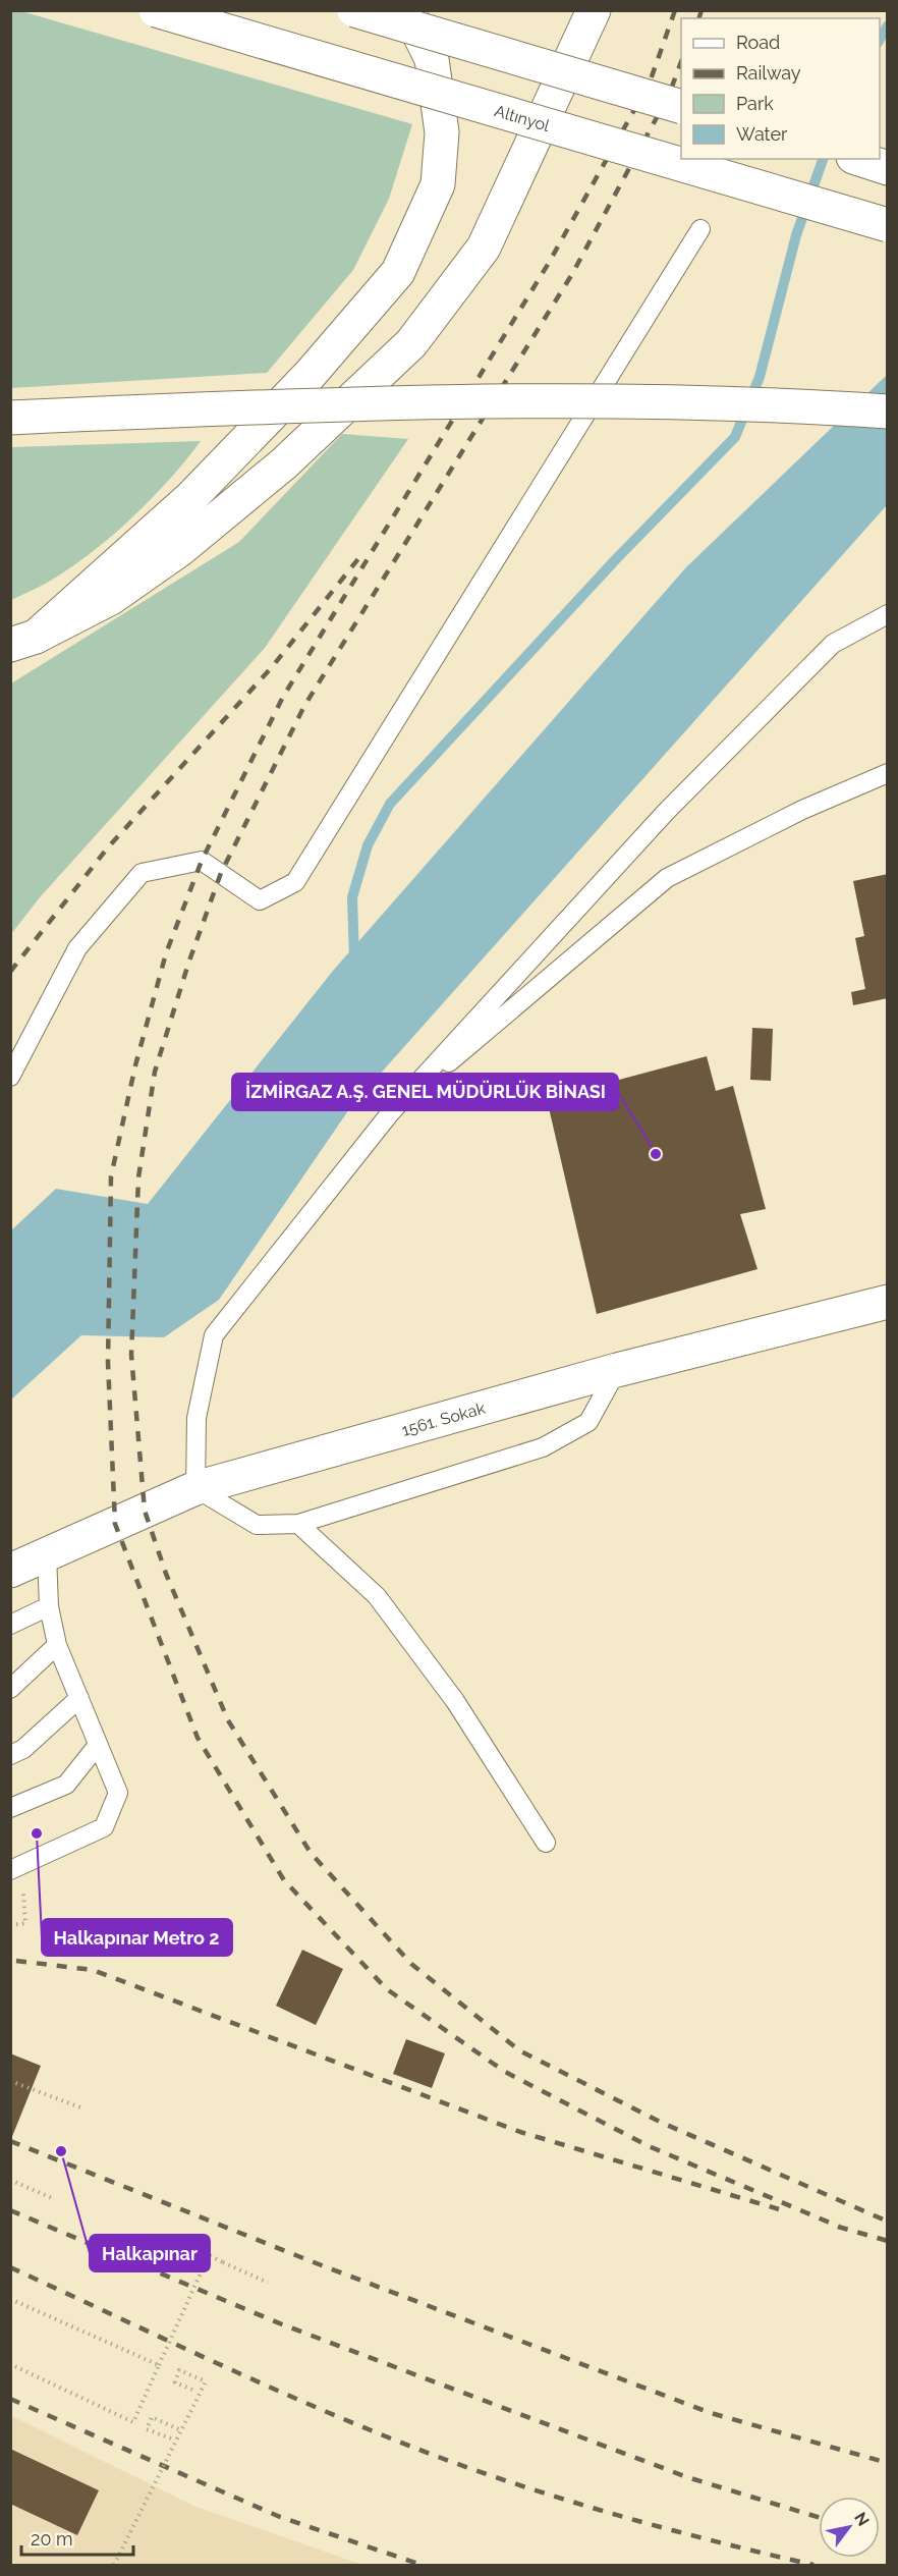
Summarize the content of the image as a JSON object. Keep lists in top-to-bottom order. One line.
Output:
{"streets":{"main road":["Altınyol","1561. Sokak"]},"places":["İZMİRGAZ A.Ş. GENEL MÜDÜRLÜK BİNASI","Halkapınar Metro 2","Halkapınar"],"legend":["Road","Railway","Park","Water"],"scale_bar":"20 m","north":"top right"}
